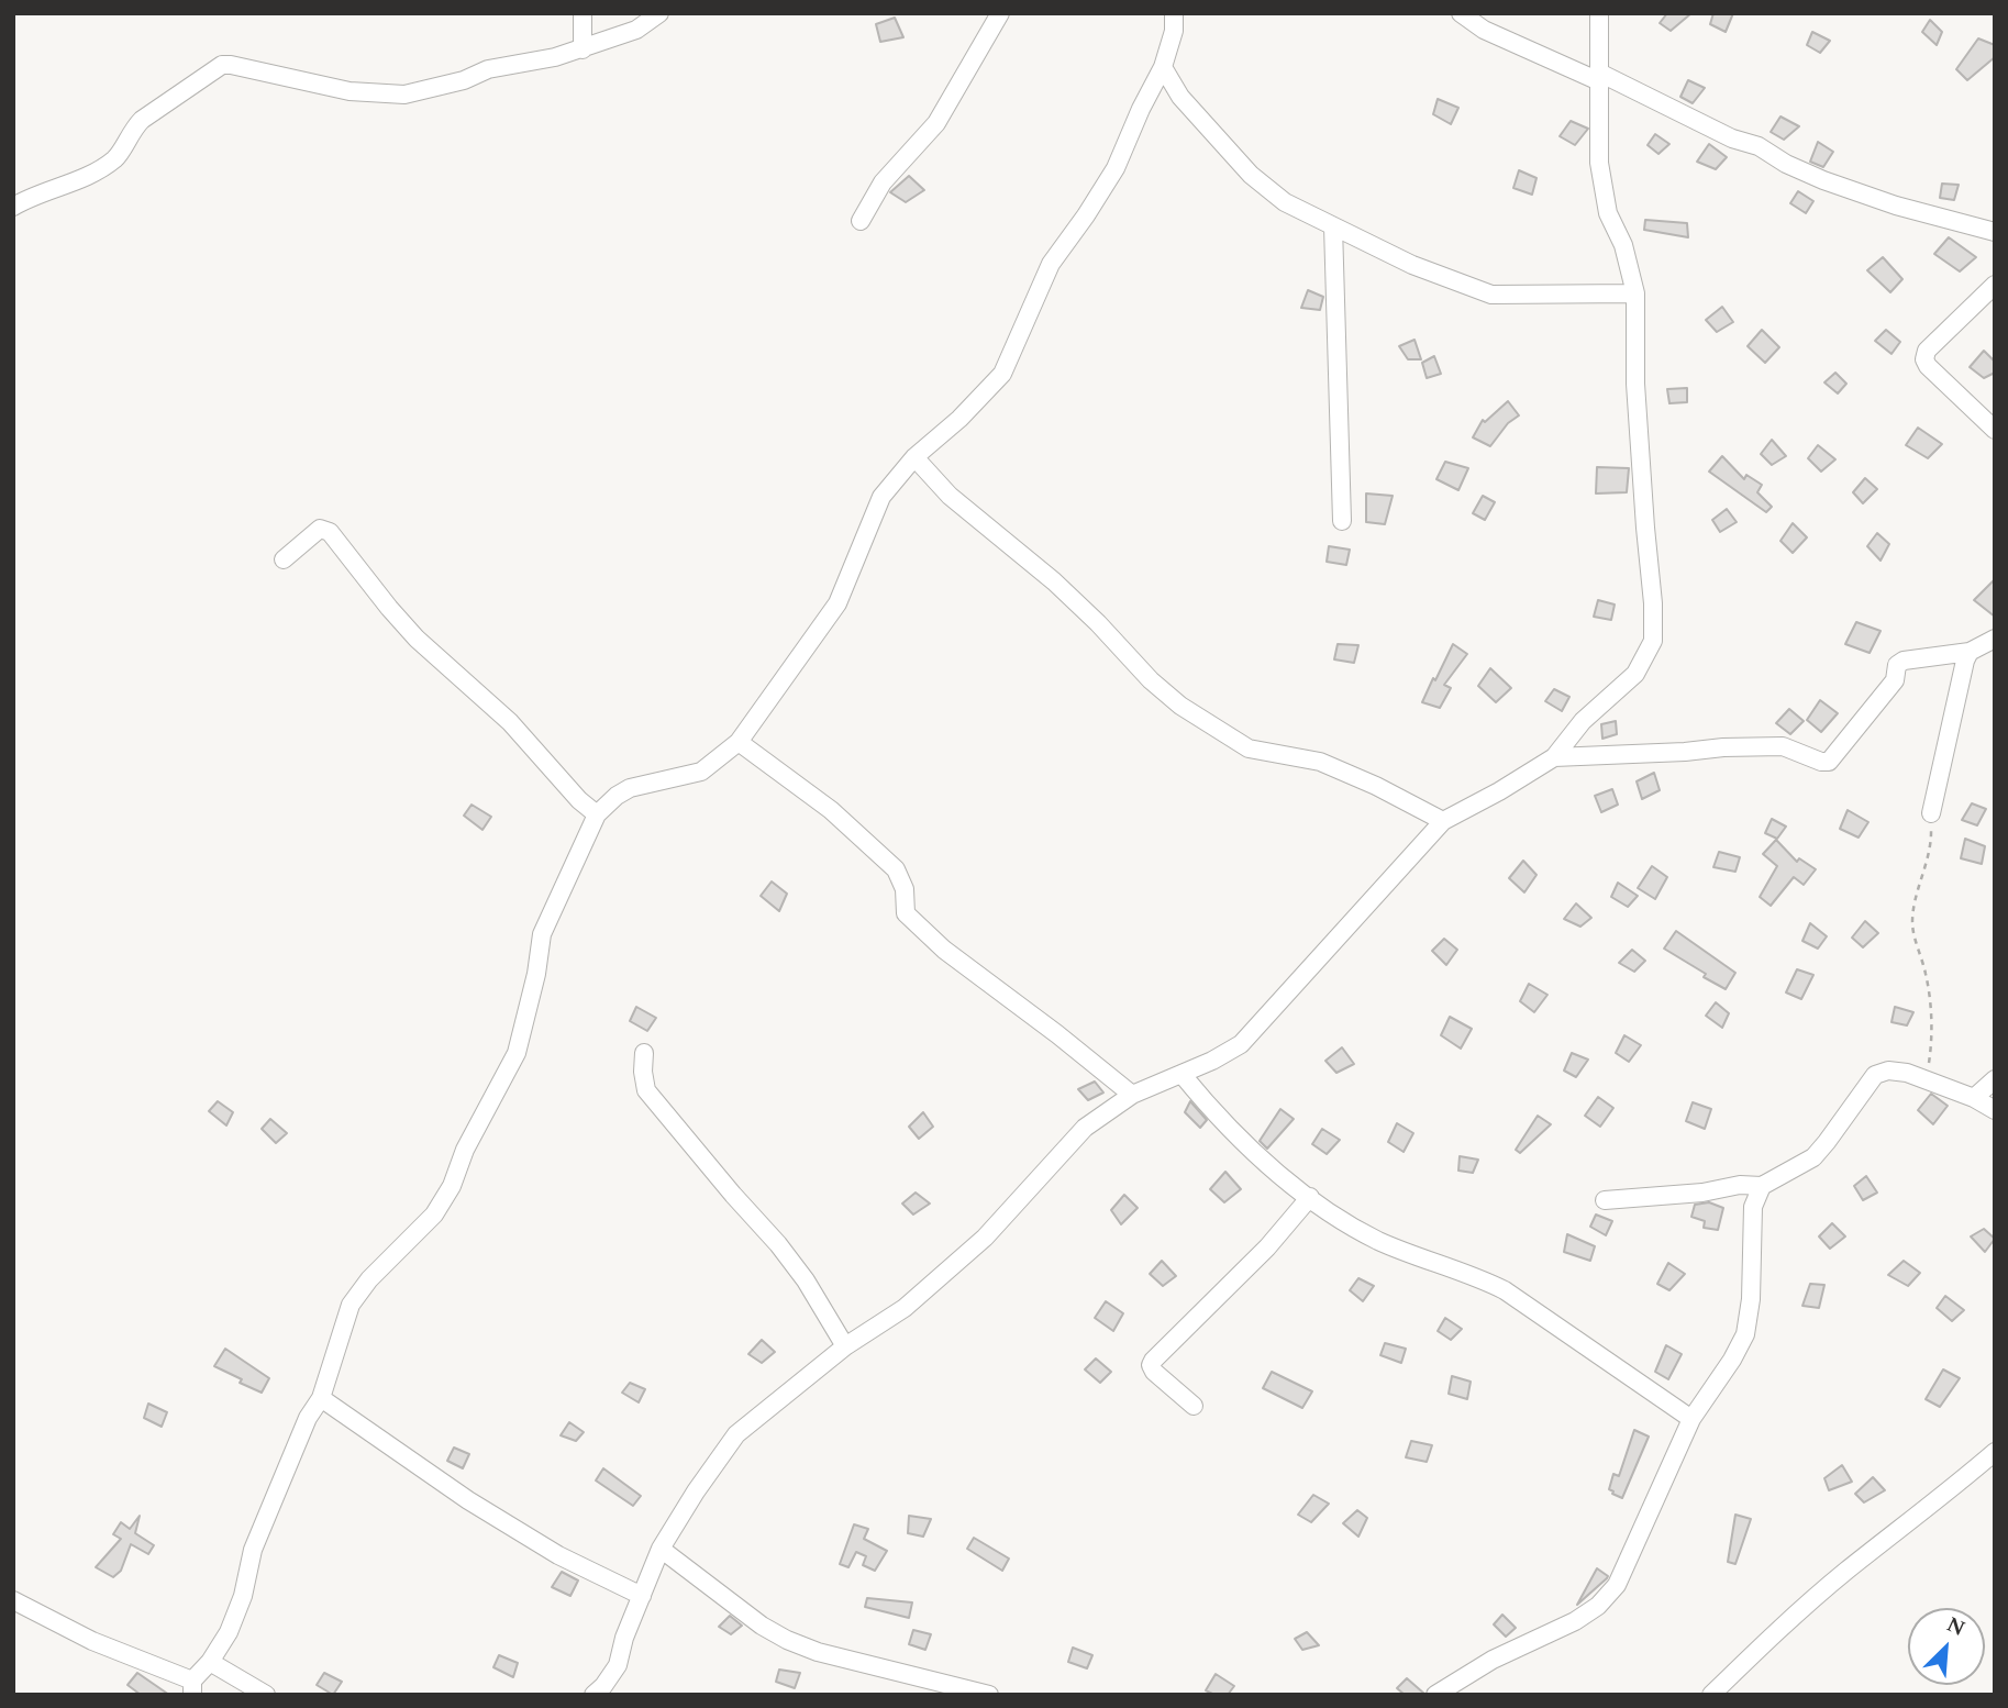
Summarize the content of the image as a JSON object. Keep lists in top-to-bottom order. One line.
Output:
{"north":"top right"}
